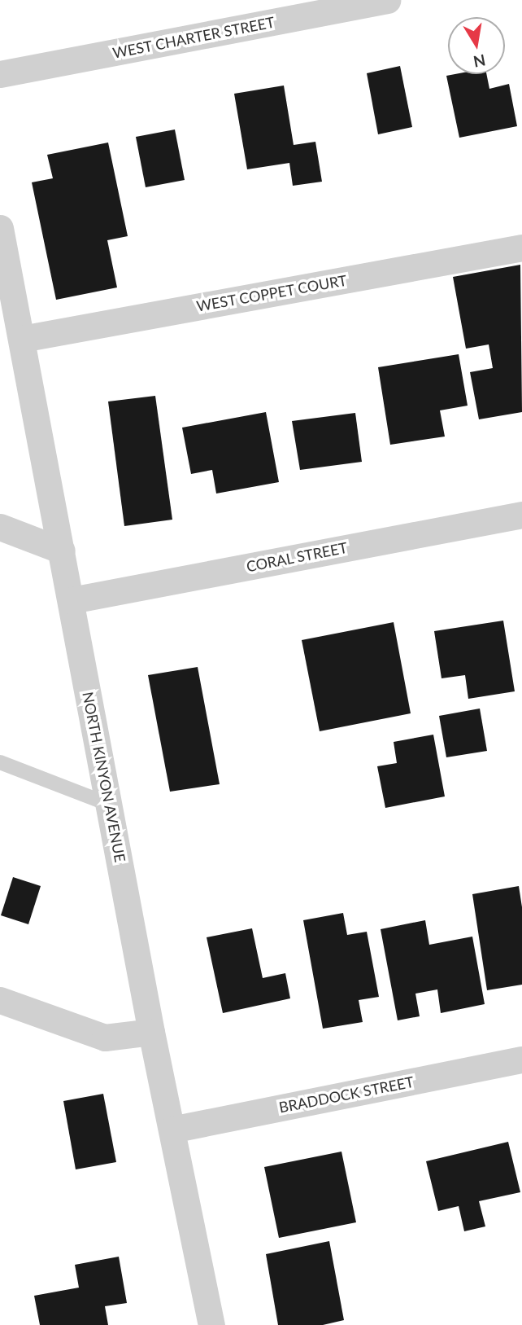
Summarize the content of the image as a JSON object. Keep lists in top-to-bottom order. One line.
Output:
{"streets":{"street":["WEST CHARTER STREET","WEST COPPET COURT","CORAL STREET","NORTH KINYON AVENUE","BRADDOCK STREET"]},"crossings":[["WEST COPPET COURT","NORTH KINYON AVENUE"],["CORAL STREET","NORTH KINYON AVENUE"],["NORTH KINYON AVENUE","BRADDOCK STREET"]],"north":"bottom"}
